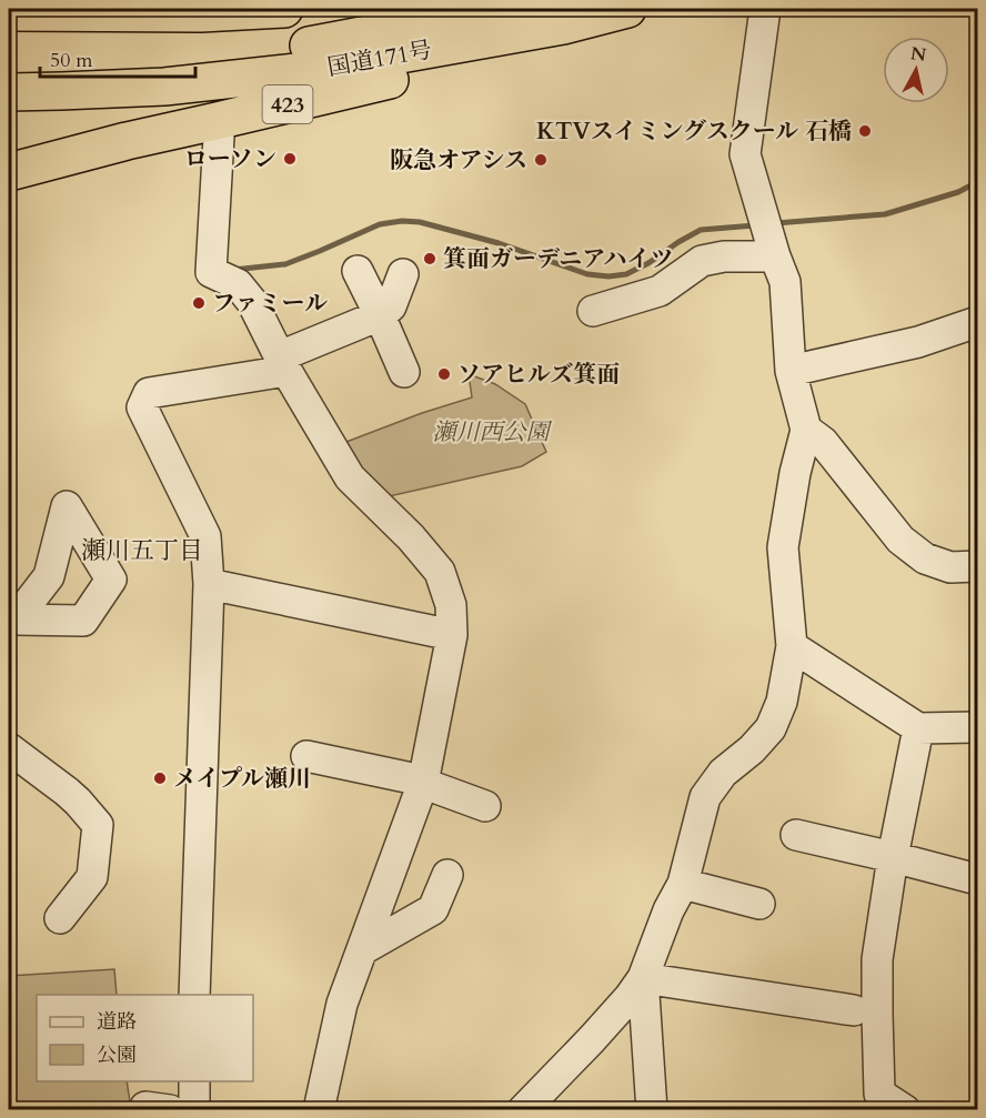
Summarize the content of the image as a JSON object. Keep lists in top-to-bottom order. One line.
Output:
{"streets":{"highway":["国道171号","423"]},"crossings":[["国道171号","423"]],"districts":["瀬川五丁目"],"parks":["瀬川西公園"],"places":["KTVスイミングスクール 石橋","ローソン","阪急オアシス","箕面ガーデニアハイツ","ファミール","ソアヒルズ箕面","メイプル瀬川"],"legend":["道路","公園"],"scale_bar":"50 m","north":"top"}
